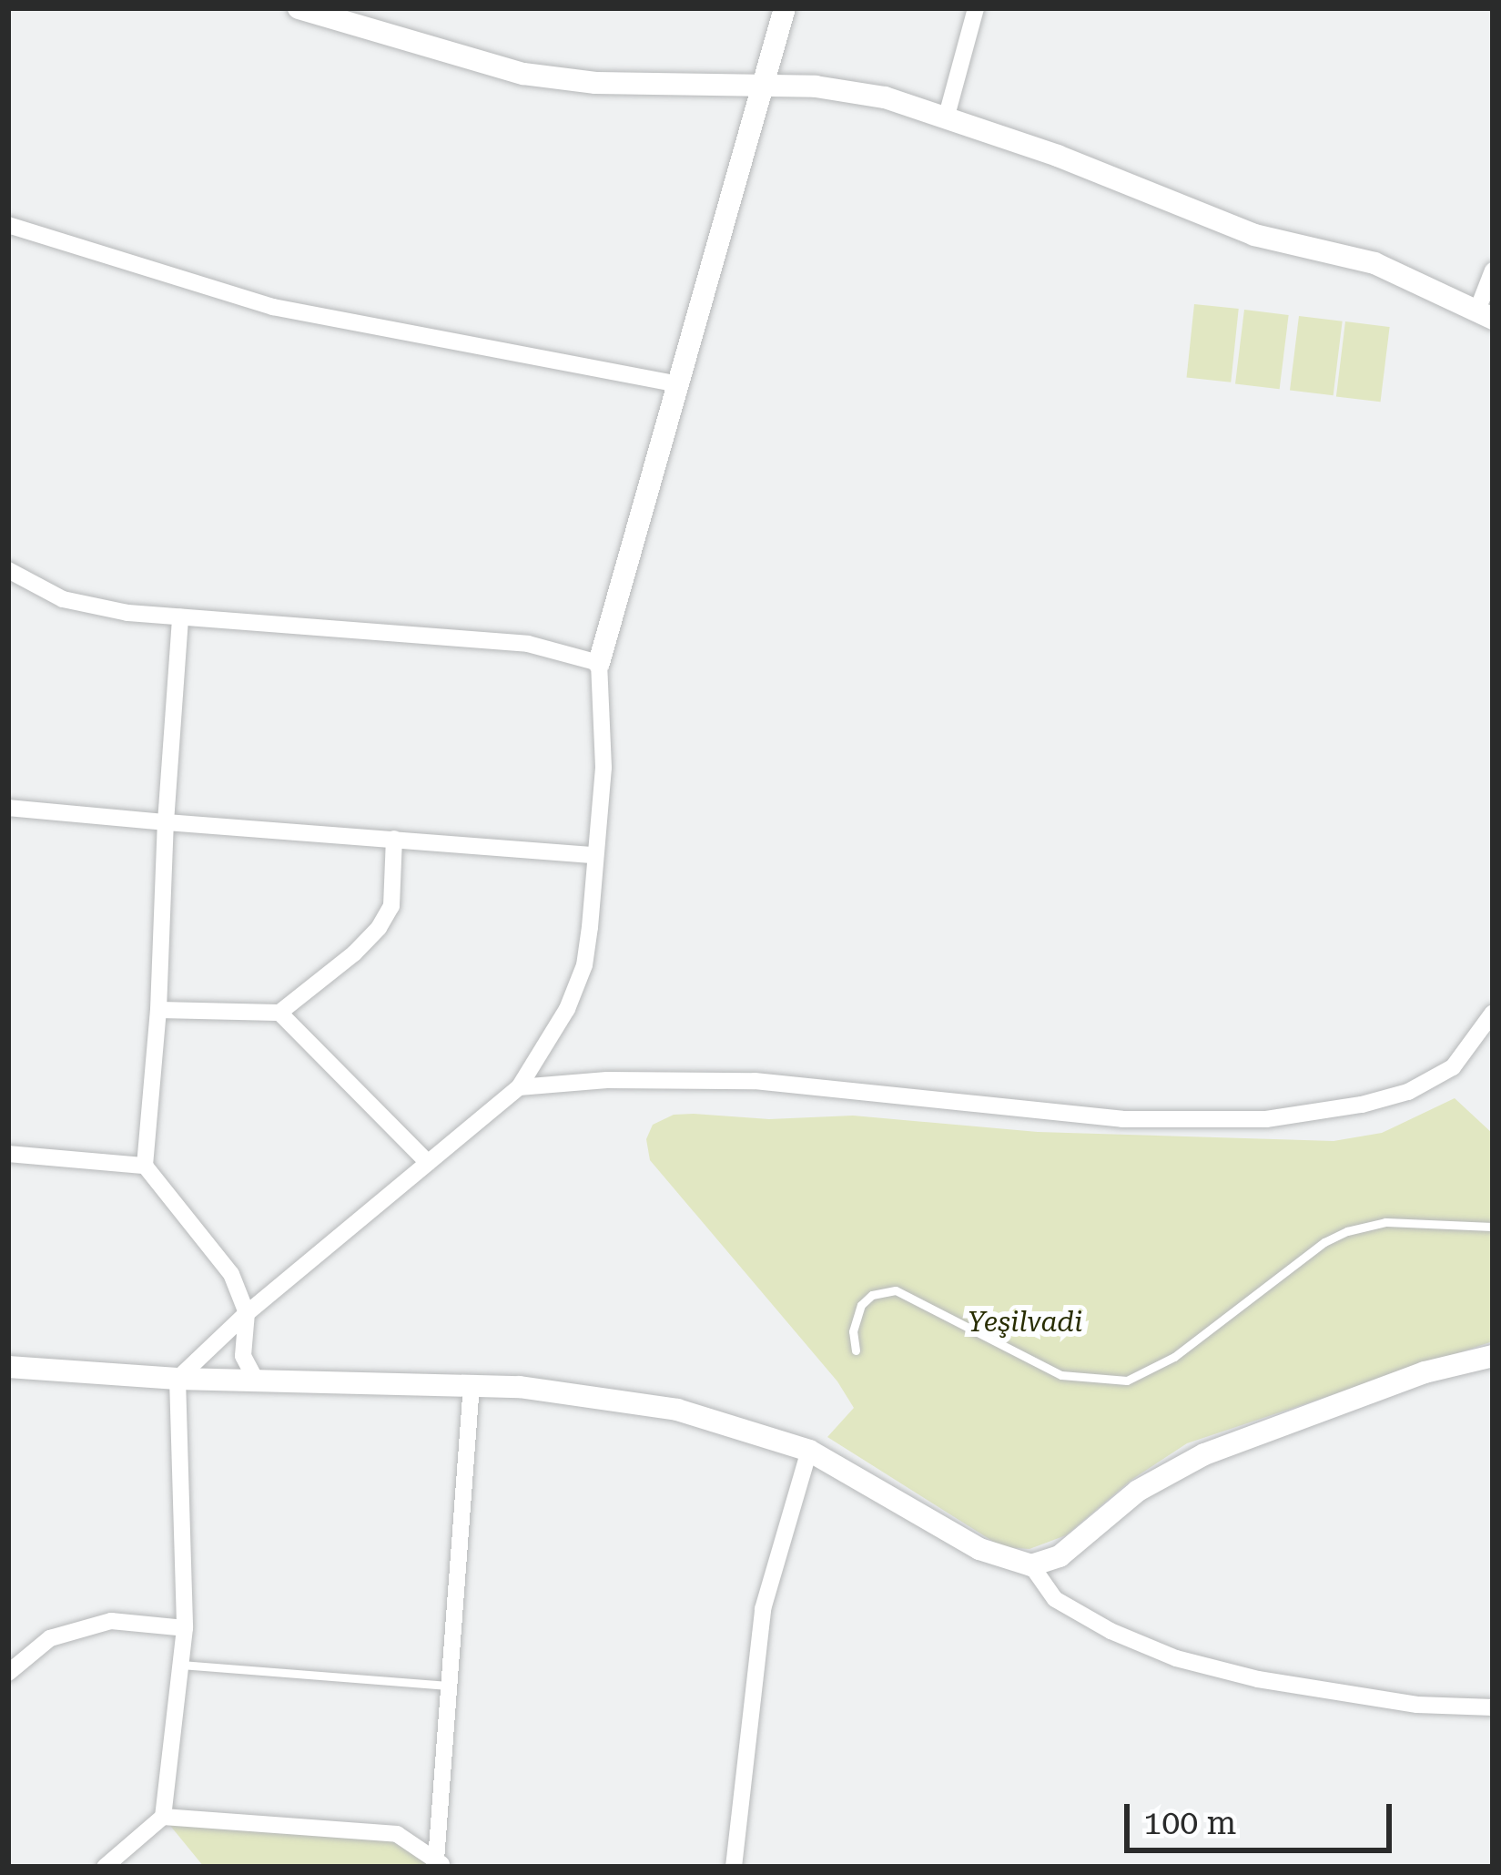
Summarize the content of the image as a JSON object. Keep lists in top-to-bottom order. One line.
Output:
{"parks":["Yeşilvadi"],"scale_bar":"100 m"}
